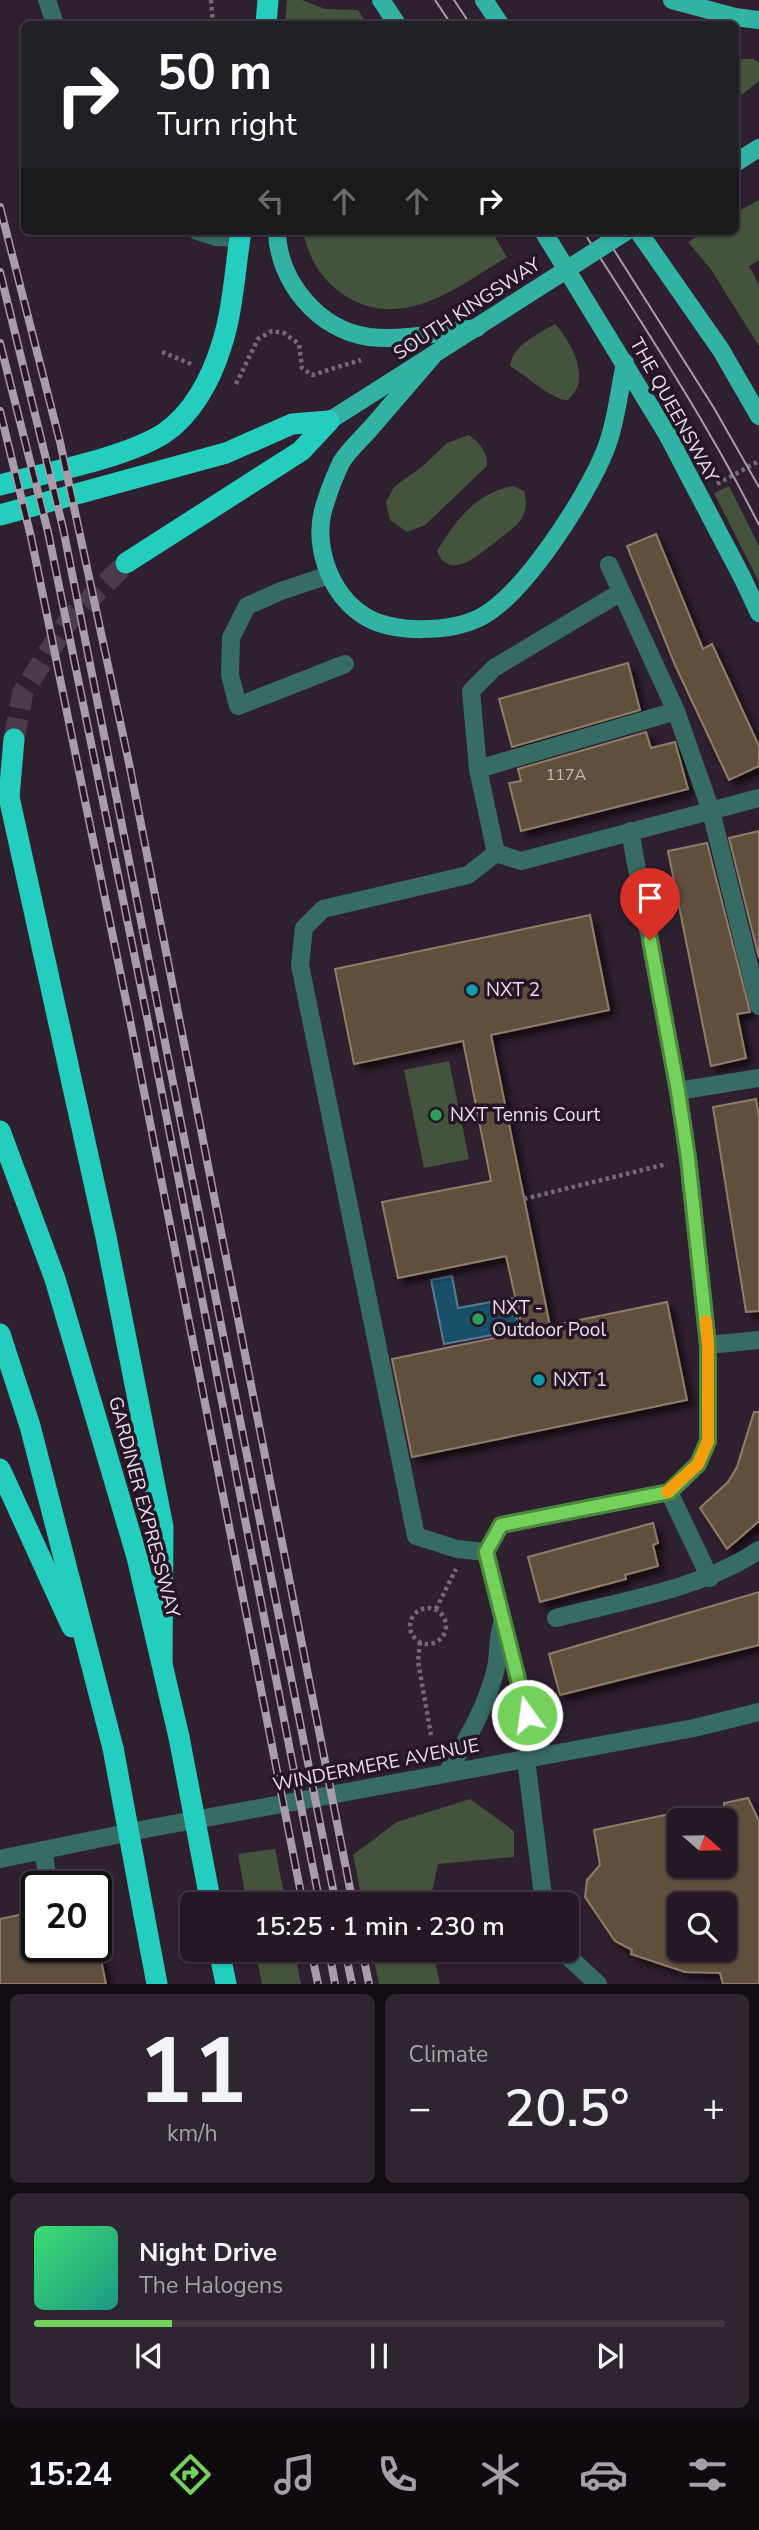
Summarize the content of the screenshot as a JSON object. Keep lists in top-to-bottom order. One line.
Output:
{"streets":{"highway":["GARDINER EXPRESSWAY"],"main road":["SOUTH KINGSWAY","THE QUEENSWAY"],"street":["WINDERMERE AVENUE"]},"places":["NXT 2","NXT Tennis Court","NXT - Outdoor Pool","NXT 1"],"house_numbers":["117A"],"north":"right","page":{"turn":["50 m","Turn right"],"limit":"20","trip":"15:25 · 1 min · 230 m","tile":[["11","km/h"],"Climate"],"heat":["−","20.5°","+"],"song":["Night Drive","The Halogens"],"tabs":"15:24"}}
